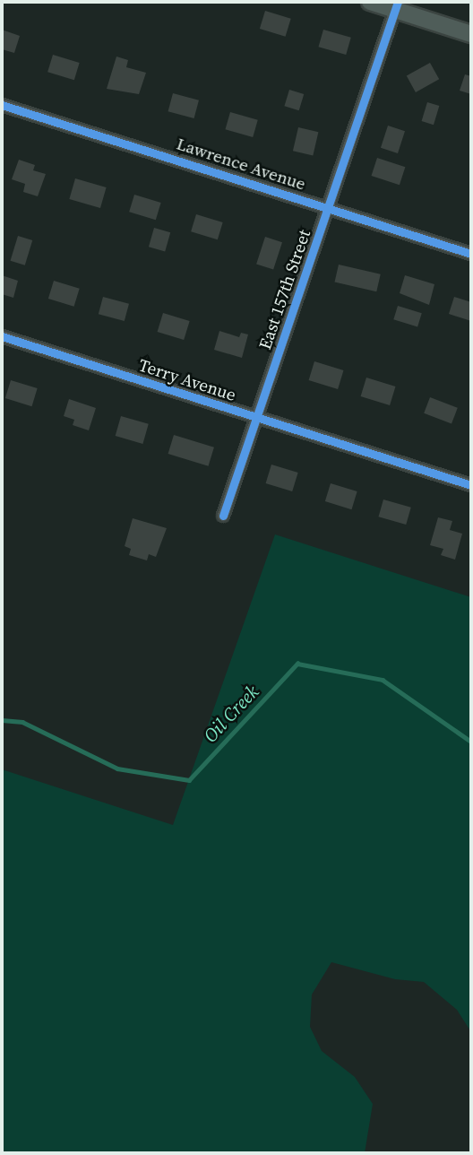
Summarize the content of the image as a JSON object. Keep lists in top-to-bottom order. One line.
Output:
{"streets":{"street":["Lawrence Avenue","East 157th Street","Terry Avenue"]},"crossings":[["Lawrence Avenue","East 157th Street"],["East 157th Street","Terry Avenue"]],"water":["Oil Creek"]}
